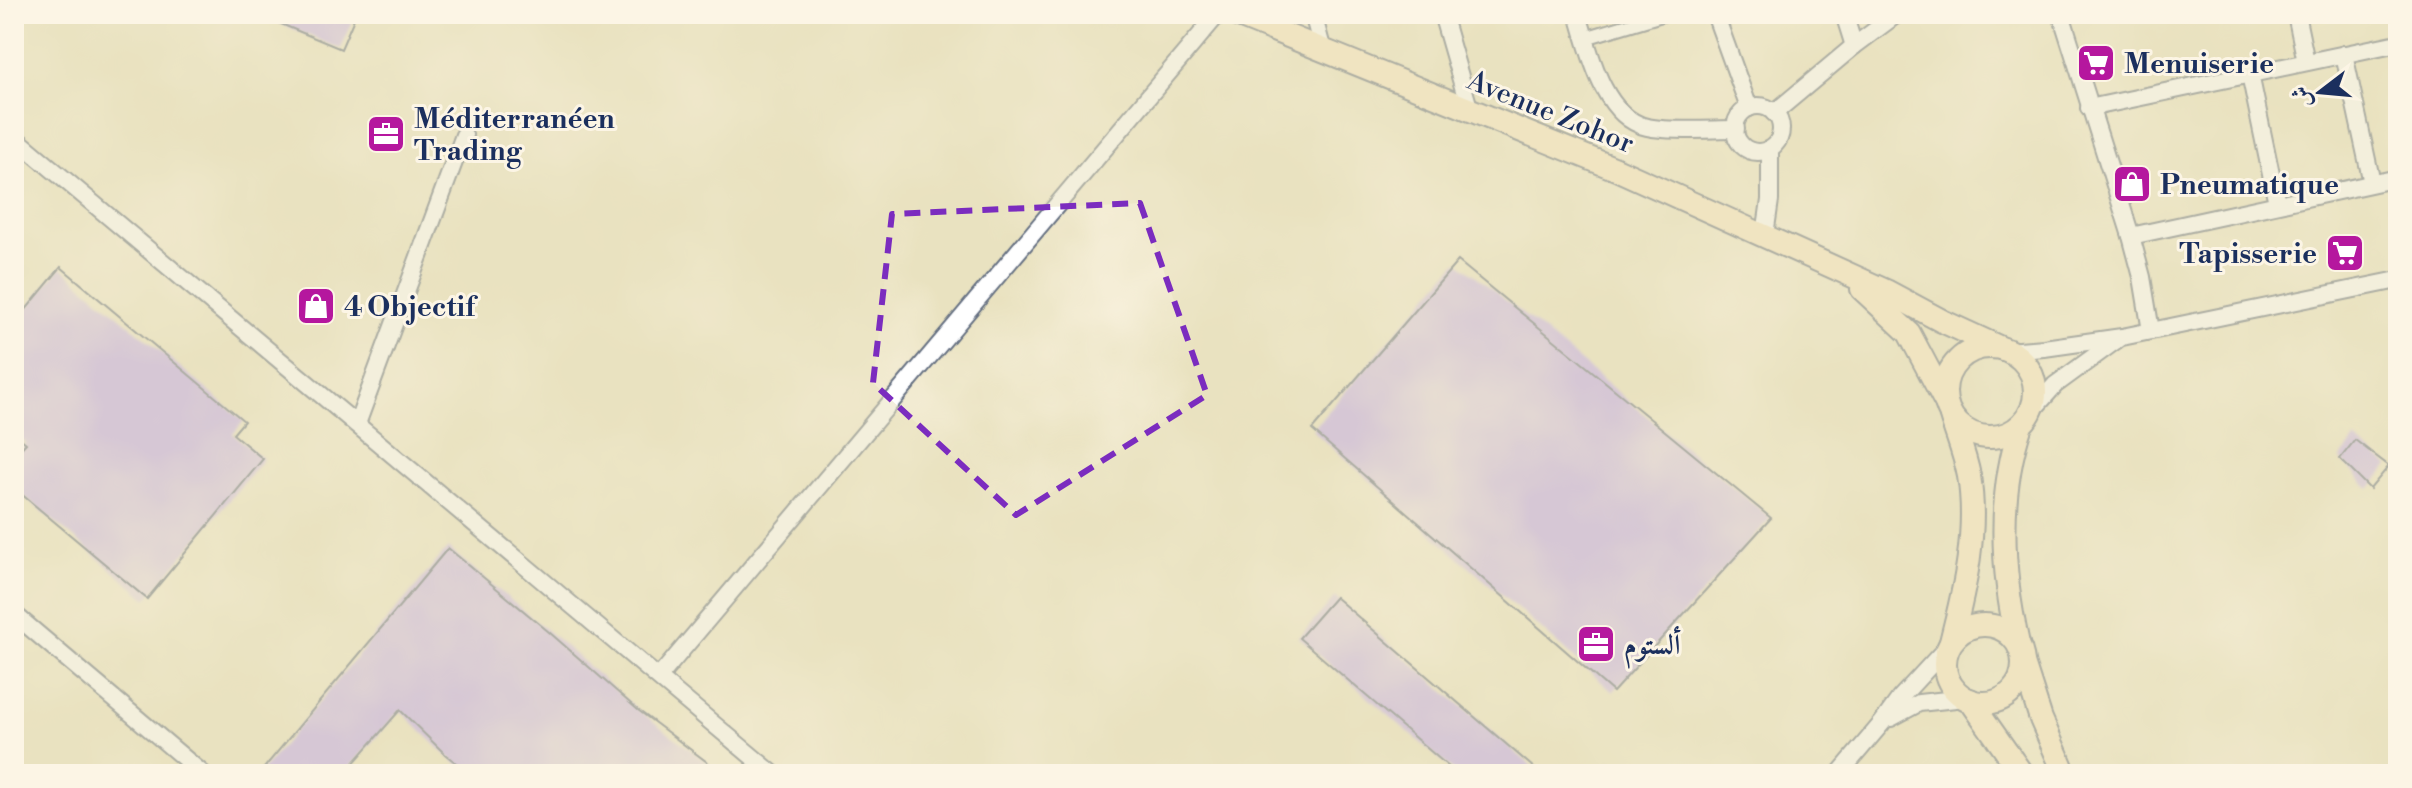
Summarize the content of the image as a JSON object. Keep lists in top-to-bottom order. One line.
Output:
{"streets":{"main road":["Avenue Zohor"]},"places":{"supermarket":["Menuiserie","Tapisserie"],"office":["Méditerranéen Trading","ألستوم"],"shop":["Pneumatique","4 Objectif"]},"north":"left"}
